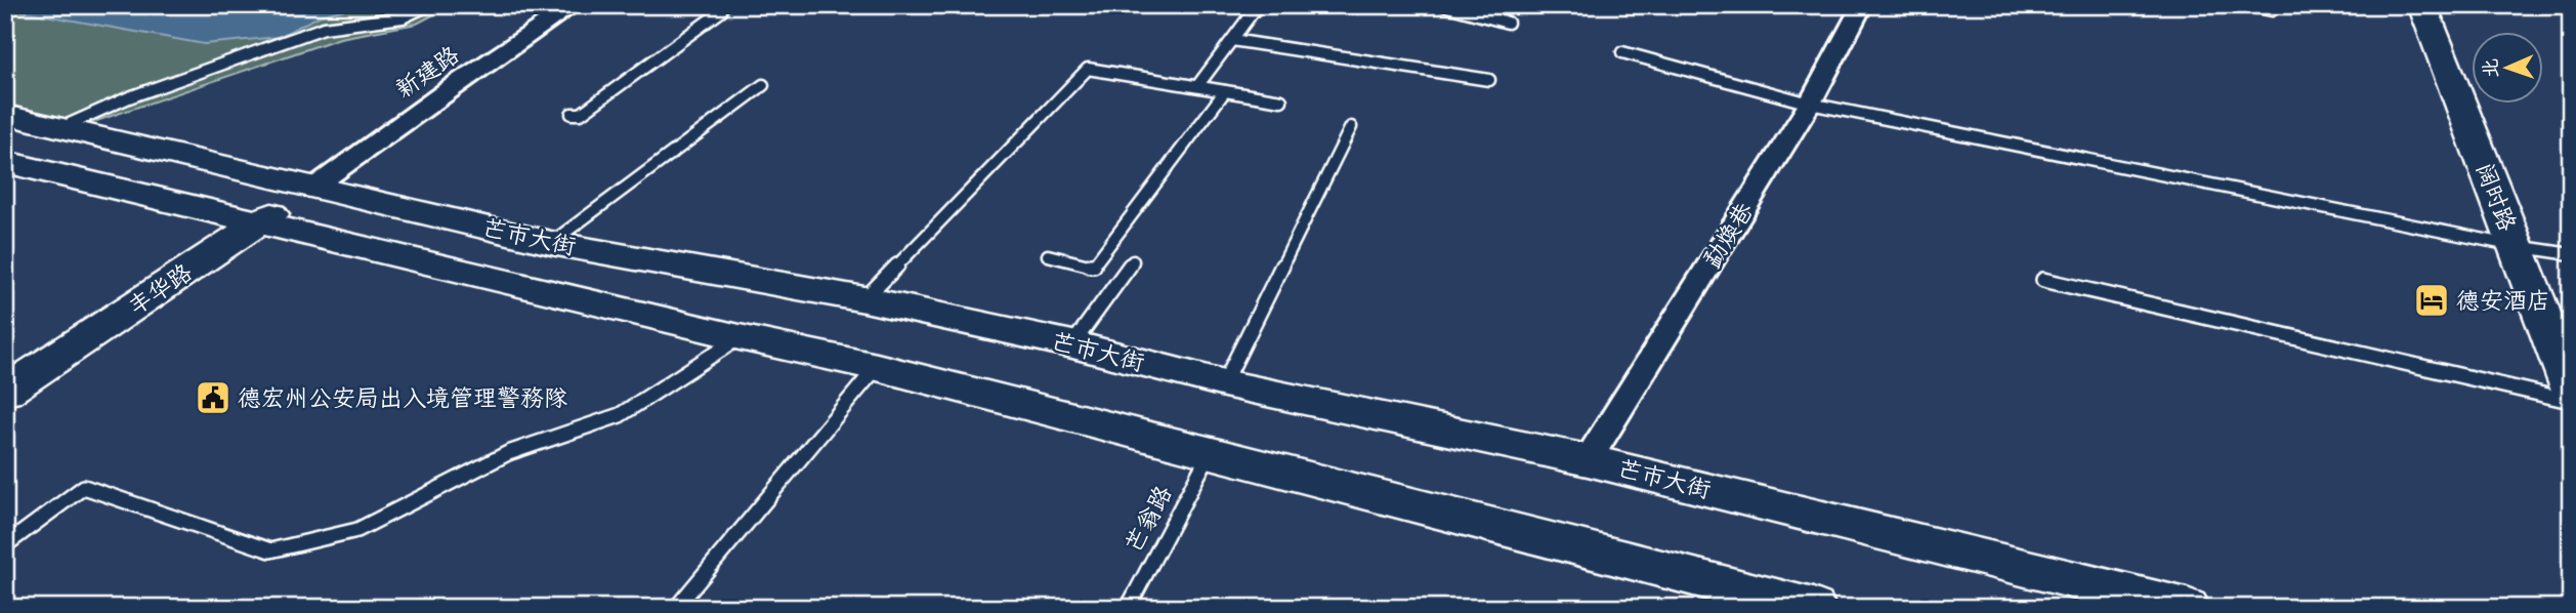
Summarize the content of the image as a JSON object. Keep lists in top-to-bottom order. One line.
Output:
{"streets":{"main road":["阔时路","芒市大街","丰华路"],"street":["新建路","勐焕巷"],"lane":["芒翁路"]},"crossings":[["新建路","芒市大街"],["新建路","丰华路"],["勐焕巷","芒市大街"],["芒市大街","丰华路"],["芒市大街","芒翁路"]],"places":{"hotel":["德安酒店"],"public building":["德宏州公安局出入境管理警務隊"]},"north":"left"}
